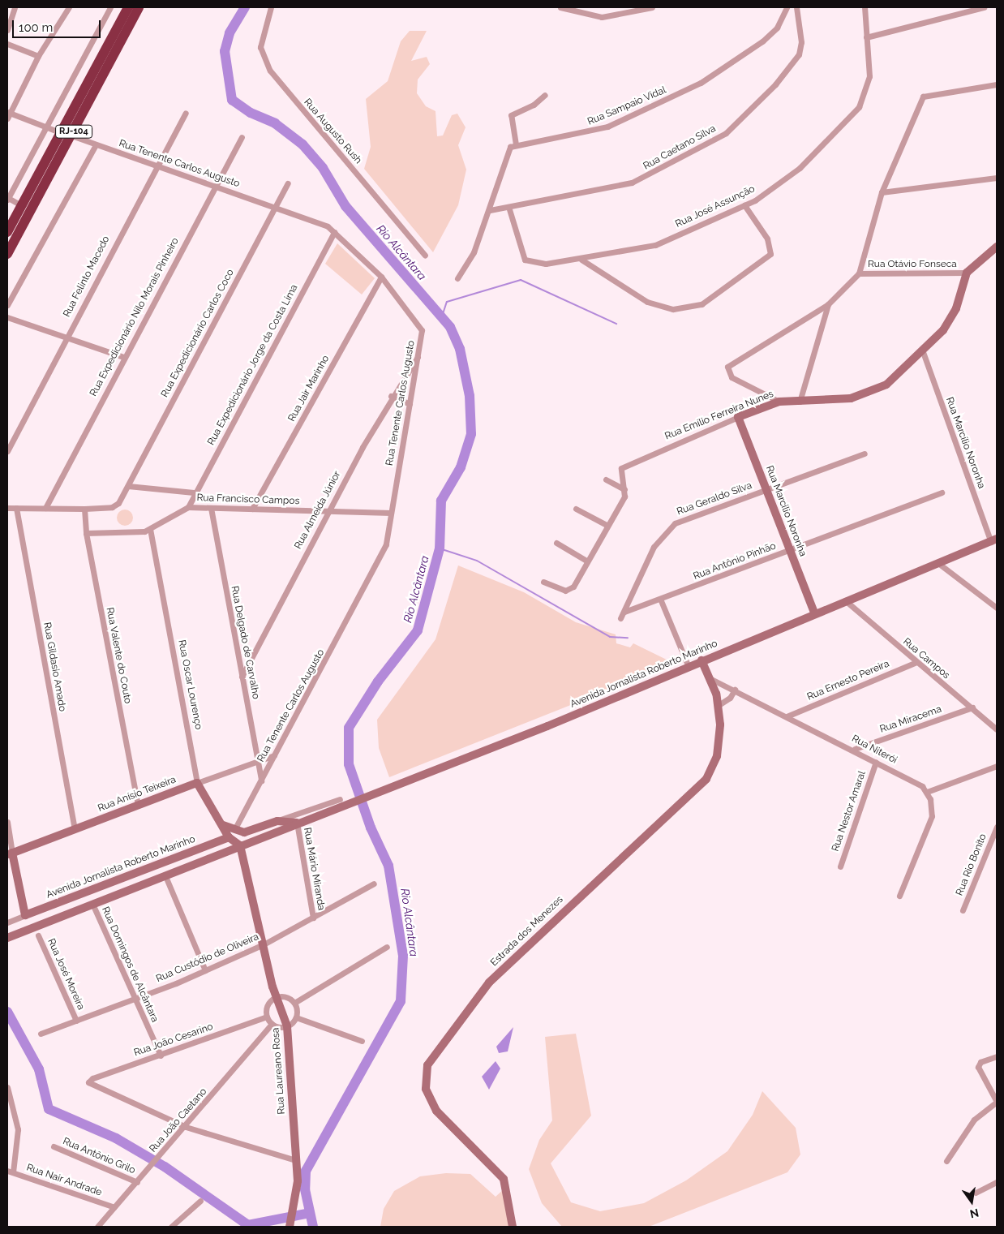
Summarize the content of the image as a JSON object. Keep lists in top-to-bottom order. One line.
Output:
{"streets":{"highway":["RJ-104"],"main road":["Rua Emílio Ferreira Nunes","Rua Marcilio Noronha","Avenida Jornalista Roberto Marinho","Rua Oscar Lourenço","Rua Anísio Teixeira","Estrada dos Menezes","Rua Laureano Rosa"],"street":["Rua Sampaio Vidal","Rua Augusto Rush","Rua Caetano Silva","Rua Tenente Carlos Augusto","Rua José Assunção","Rua Otávio Fonseca","Rua Felinto Macedo","Rua Expedicionário Nilo Morais Pinheiro","Rua Expedicionário Carlos Coco","Rua Expedicionário Jorge da Costa Lima","Rua Jair Marinho","Rua Marcílio Noronha","Rua Geraldo Silva","Rua Francisco Campos","Rua Almeida Júnior","Rua Antônio Pinhão","Rua Delgado de Carvalho","Rua Valente do Couto","Rua Campos","Rua Gildasio Amado","Rua Ernesto Pereira","Rua Miracema","Rua Niterói","Rua Nestor Amaral","Rua Rio Bonito","Rua Mário Miranda","Rua Custódio de Oliveira","Rua Domingos de Alcântara","Rua José Moreira","Rua João Cesarino","Rua João Caetano","Rua Antônio Grilo","Rua Nair Andrade"]},"crossings":[["RJ-104","Rua Tenente Carlos Augusto"],["Rua Caetano Silva","Rua José Assunção"],["Rua Tenente Carlos Augusto","Rua Felinto Macedo"],["Rua Tenente Carlos Augusto","Rua Expedicionário Nilo Morais Pinheiro"],["Rua Tenente Carlos Augusto","Rua Expedicionário Carlos Coco"],["Rua Tenente Carlos Augusto","Rua Expedicionário Jorge da Costa Lima"],["Rua Tenente Carlos Augusto","Rua Jair Marinho"],["Rua Tenente Carlos Augusto","Rua Francisco Campos"],["Rua Tenente Carlos Augusto","Rua Almeida Júnior"],["Rua Tenente Carlos Augusto","Rua Delgado de Carvalho"],["Rua Tenente Carlos Augusto","Avenida Jornalista Roberto Marinho"],["Rua Tenente Carlos Augusto","Rua Anísio Teixeira"],["Rua Otávio Fonseca","Rua Emílio Ferreira Nunes"],["Rua Expedicionário Carlos Coco","Rua Francisco Campos"],["Rua Expedicionário Jorge da Costa Lima","Rua Francisco Campos"],["Rua Jair Marinho","Rua Francisco Campos"],["Rua Emílio Ferreira Nunes","Rua Marcílio Noronha"],["Rua Emílio Ferreira Nunes","Rua Marcilio Noronha"],["Rua Marcílio Noronha","Avenida Jornalista Roberto Marinho"],["Rua Geraldo Silva","Rua Marcilio Noronha"],["Rua Geraldo Silva","Rua Antônio Pinhão"],["Rua Francisco Campos","Rua Almeida Júnior"],["Rua Francisco Campos","Rua Delgado de Carvalho"],["Rua Francisco Campos","Rua Valente do Couto"],["Rua Francisco Campos","Rua Oscar Lourenço"],["Rua Almeida Júnior","Rua Delgado de Carvalho"],["Rua Marcilio Noronha","Rua Antônio Pinhão"],["Rua Marcilio Noronha","Avenida Jornalista Roberto Marinho"],["Rua Delgado de Carvalho","Rua Anísio Teixeira"],["Rua Valente do Couto","Rua Anísio Teixeira"],["Rua Campos","Avenida Jornalista Roberto Marinho"],["Rua Campos","Rua Ernesto Pereira"],["Rua Campos","Rua Miracema"],["Rua Gildasio Amado","Rua Anísio Teixeira"],["Avenida Jornalista Roberto Marinho","Rua Oscar Lourenço"],["Avenida Jornalista Roberto Marinho","Rua Mário Miranda"],["Avenida Jornalista Roberto Marinho","Estrada dos Menezes"],["Avenida Jornalista Roberto Marinho","Rua Domingos de Alcântara"],["Avenida Jornalista Roberto Marinho","Rua Laureano Rosa"],["Rua Ernesto Pereira","Rua Niterói"],["Rua Oscar Lourenço","Rua Anísio Teixeira"],["Rua Miracema","Rua Niterói"],["Rua Niterói","Rua Nestor Amaral"],["Rua Niterói","Estrada dos Menezes"],["Rua Mário Miranda","Rua Custódio de Oliveira"],["Rua Custódio de Oliveira","Rua Domingos de Alcântara"],["Rua Custódio de Oliveira","Rua José Moreira"],["Rua Custódio de Oliveira","Rua Laureano Rosa"],["Rua Domingos de Alcântara","Rua João Cesarino"],["Rua João Cesarino","Rua João Caetano"],["Rua João Caetano","Rua Antônio Grilo"],["Rua João Caetano","Rua Nair Andrade"]],"water":["Rio Alcântara"],"scale_bar":"100 m","north":"bottom"}
